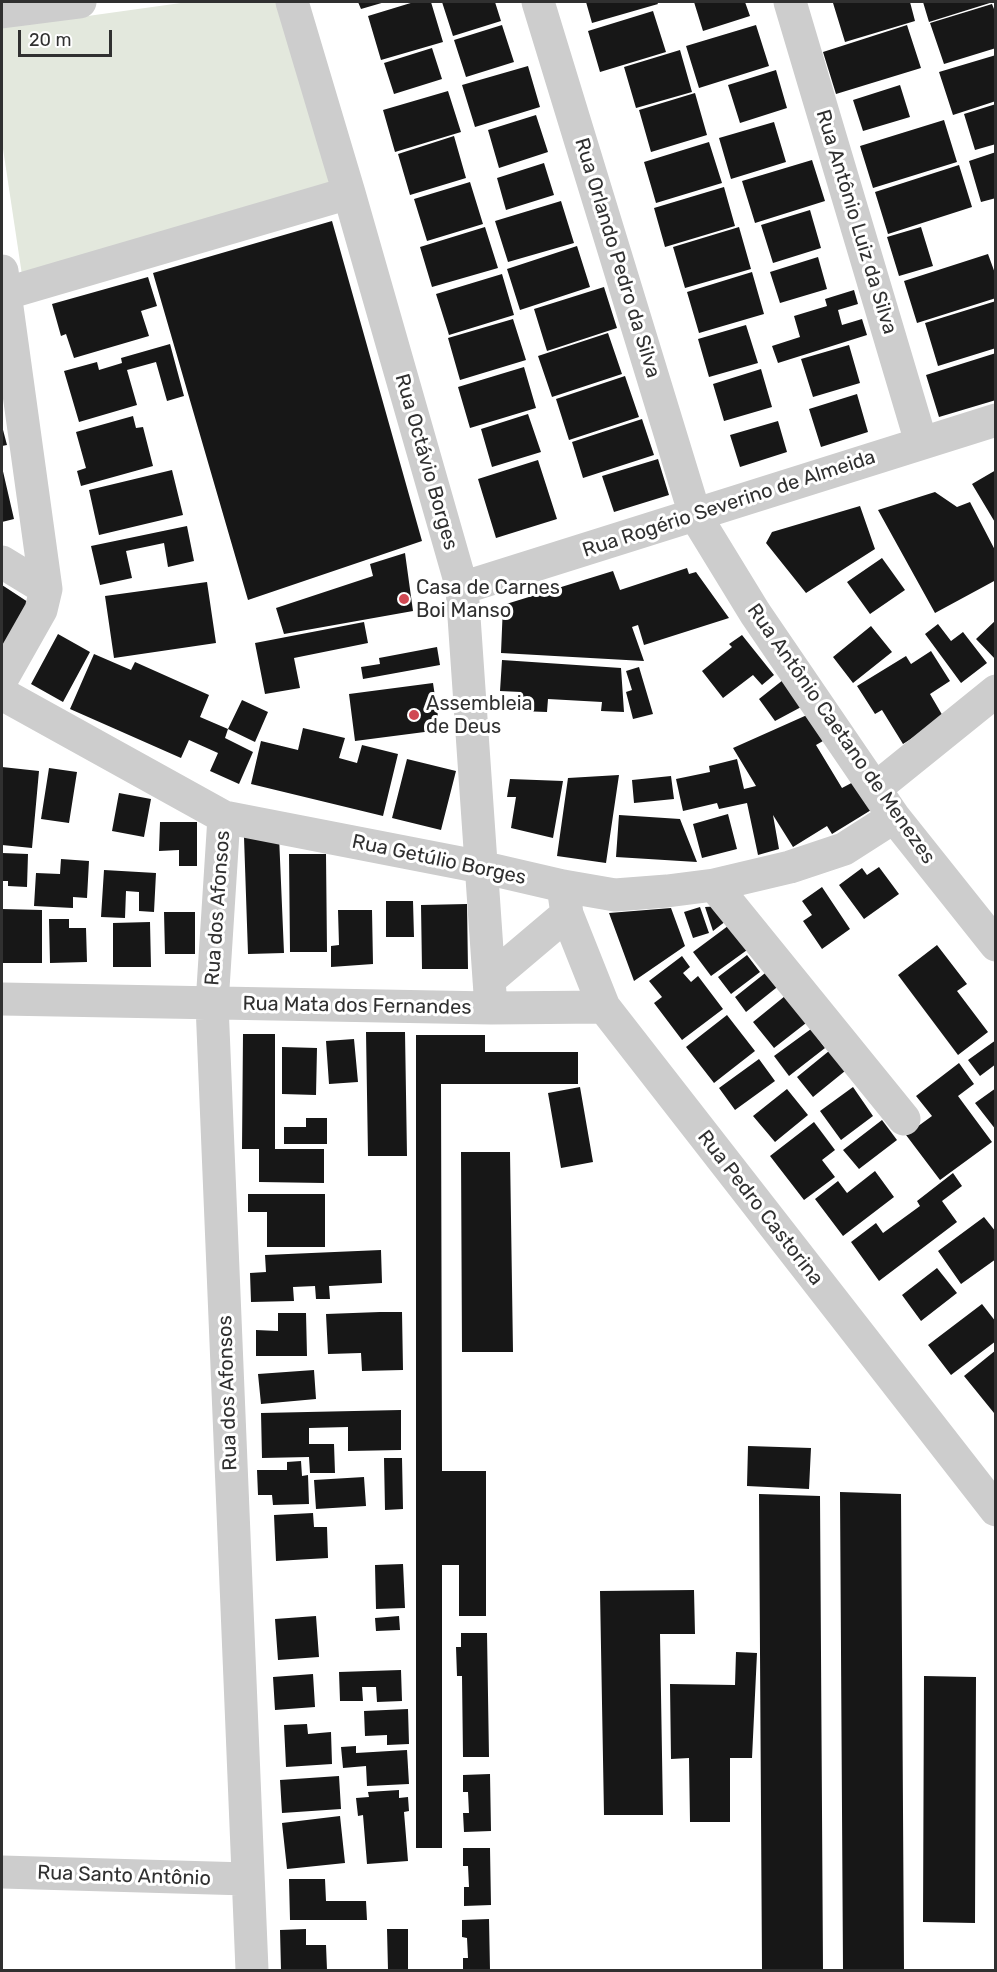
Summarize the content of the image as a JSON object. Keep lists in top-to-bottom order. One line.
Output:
{"streets":{"street":["Rua Antônio Luiz da Silva","Rua Orlando Pedro da Silva","Rua Octávio Borges","Rua Rogério Severino de Almeida","Rua Antônio Caetano de Menezes","Rua Getúlio Borges","Rua dos Afonsos","Rua Mata dos Fernandes","Rua Pedro Castorina","Rua Santo Antônio"]},"crossings":[["Rua Antônio Luiz da Silva","Rua Rogério Severino de Almeida"],["Rua Orlando Pedro da Silva","Rua Rogério Severino de Almeida"],["Rua Orlando Pedro da Silva","Rua Antônio Caetano de Menezes"],["Rua Octávio Borges","Rua Rogério Severino de Almeida"],["Rua Octávio Borges","Rua Getúlio Borges"],["Rua Octávio Borges","Rua Mata dos Fernandes"],["Rua Rogério Severino de Almeida","Rua Antônio Caetano de Menezes"],["Rua Antônio Caetano de Menezes","Rua Getúlio Borges"],["Rua Getúlio Borges","Rua dos Afonsos"],["Rua Getúlio Borges","Rua Pedro Castorina"],["Rua dos Afonsos","Rua Mata dos Fernandes"],["Rua dos Afonsos","Rua Santo Antônio"],["Rua Mata dos Fernandes","Rua Pedro Castorina"]],"places":["Casa de Carnes Boi Manso","Assembleia de Deus"],"scale_bar":"20 m"}
